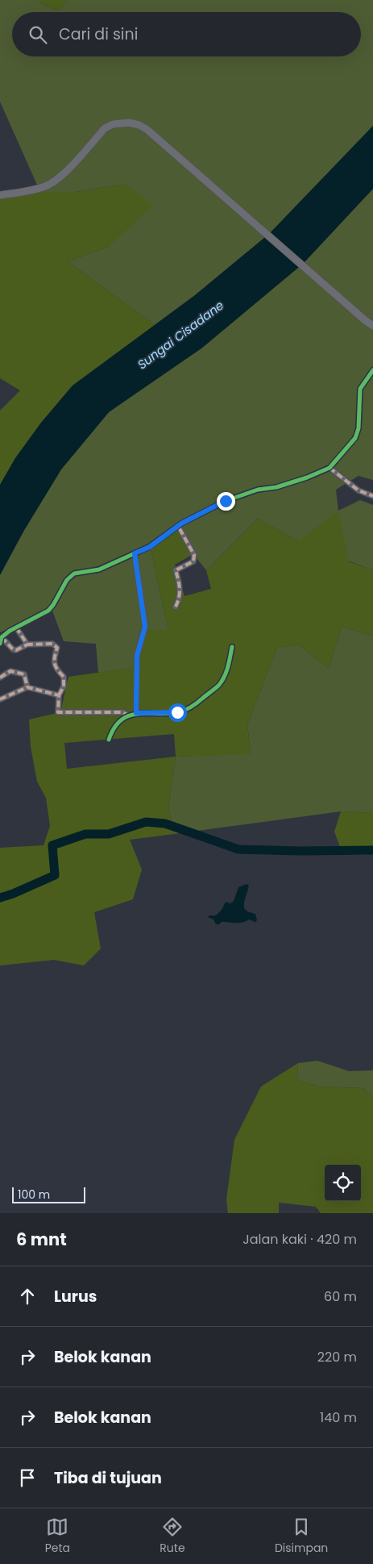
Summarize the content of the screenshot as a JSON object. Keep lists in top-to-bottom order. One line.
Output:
{"water":["Sungai Cisadane"],"scale_bar":"100 m","page":{"search":"Cari di sini","scale":"100 m","heading":["6 mnt","Jalan kaki · 420 m"],"list":[["Lurus","60 m"],["Belok kanan","220 m"],["Belok kanan","140 m"],"Tiba di tujuan"],"nav":["Peta","Rute","Disimpan"]}}
